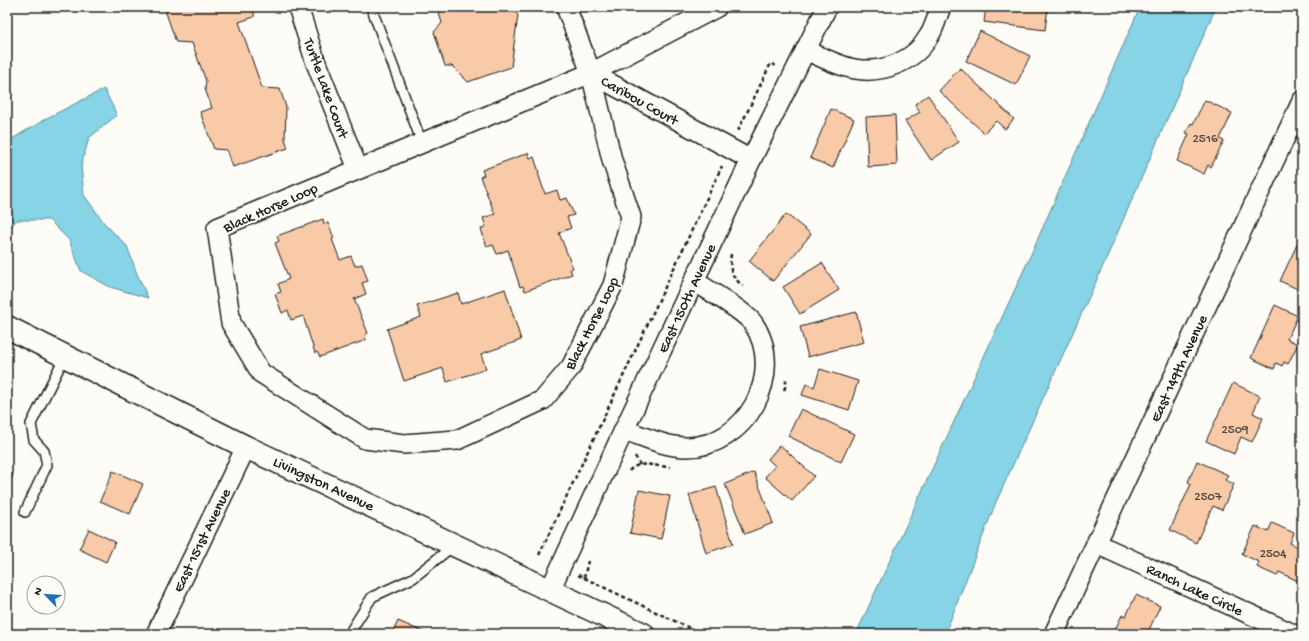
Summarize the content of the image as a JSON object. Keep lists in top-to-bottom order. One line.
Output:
{"streets":{"street":["Turtle Lake Court","Caribou Court","Black Horse Loop","East 150th Avenue","East 149th Avenue","Livingston Avenue","East 151st Avenue","Ranch Lake Circle"]},"crossings":[["Turtle Lake Court","Black Horse Loop"],["Caribou Court","Black Horse Loop"],["Caribou Court","East 150th Avenue"],["East 150th Avenue","Livingston Avenue"],["East 149th Avenue","Ranch Lake Circle"],["Livingston Avenue","East 151st Avenue"]],"house_numbers":["2516","2509","2507","2504"],"north":"top left"}
